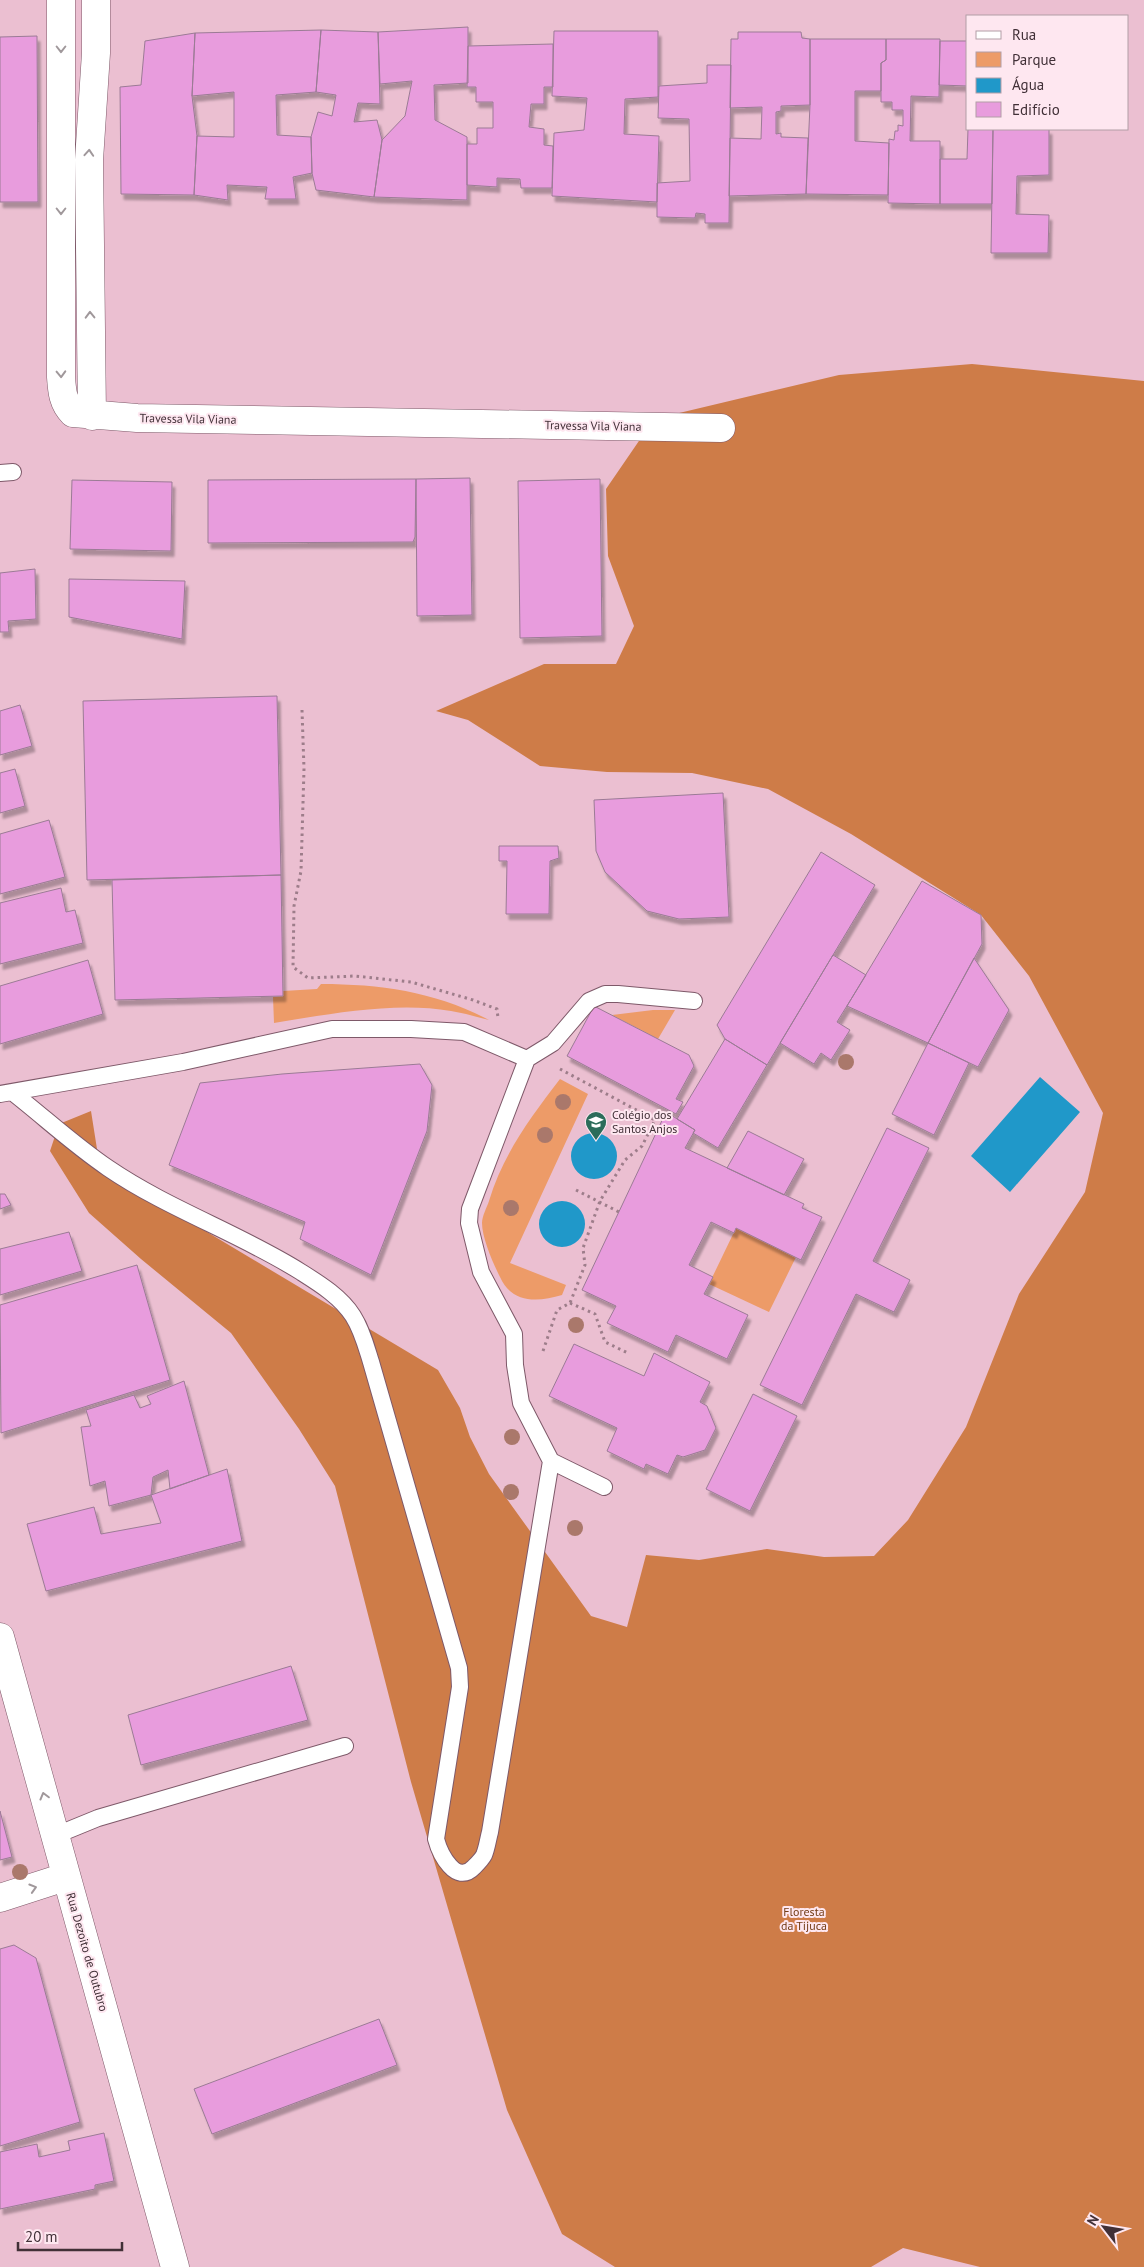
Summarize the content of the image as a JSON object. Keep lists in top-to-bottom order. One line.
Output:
{"streets":{"street":["Travessa Vila Viana","Rua Dezoito de Outubro"]},"parks":["Floresta da Tijuca"],"places":{"school or university":["Colégio dos Santos Anjos"]},"legend":["Rua","Parque","Água","Edifício"],"scale_bar":"20 m","north":"top left"}
